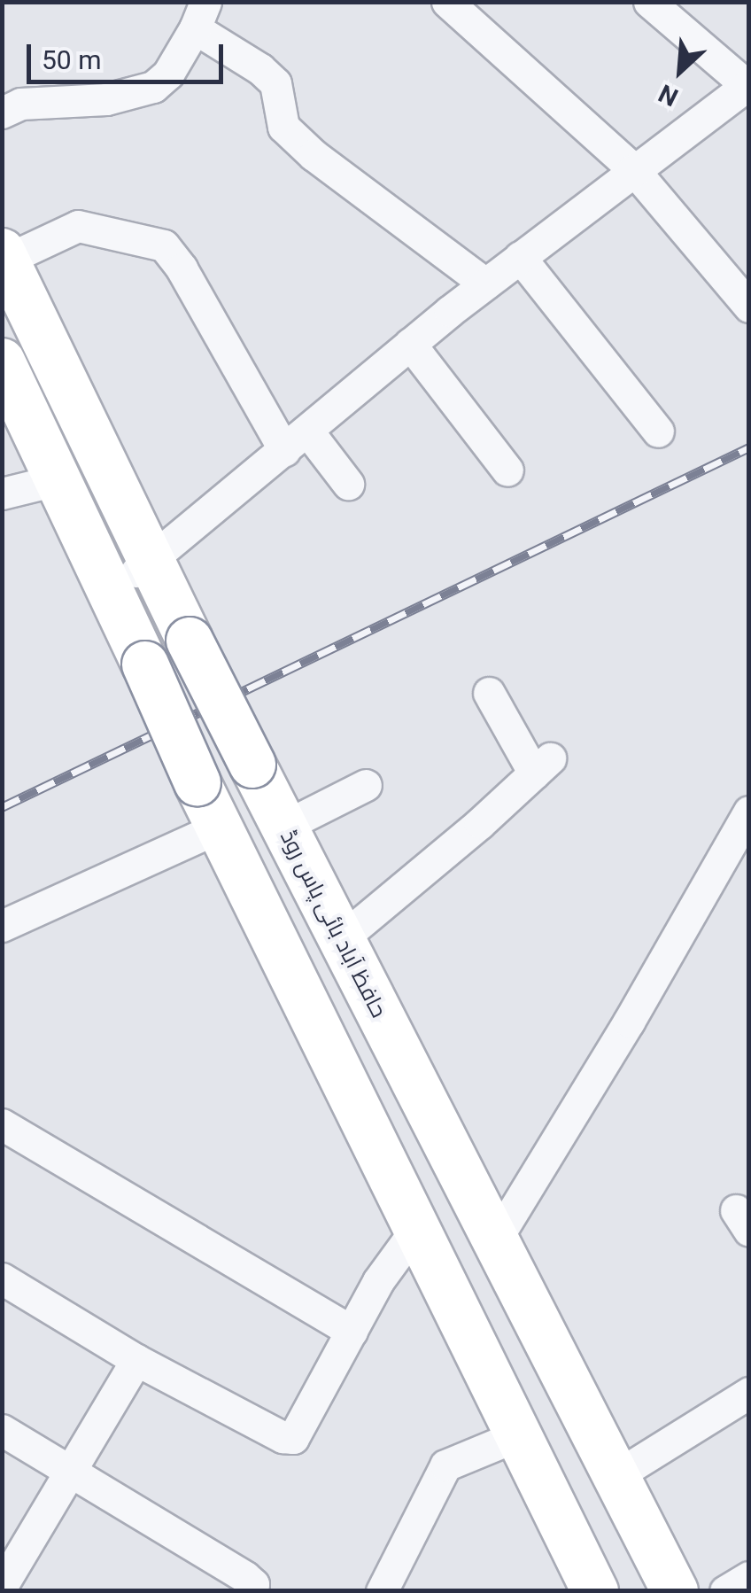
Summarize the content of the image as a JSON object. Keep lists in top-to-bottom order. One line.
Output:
{"streets":{"highway":["حافظ آباد بائی پاس روڈ"]},"scale_bar":"50 m","north":"bottom left"}
